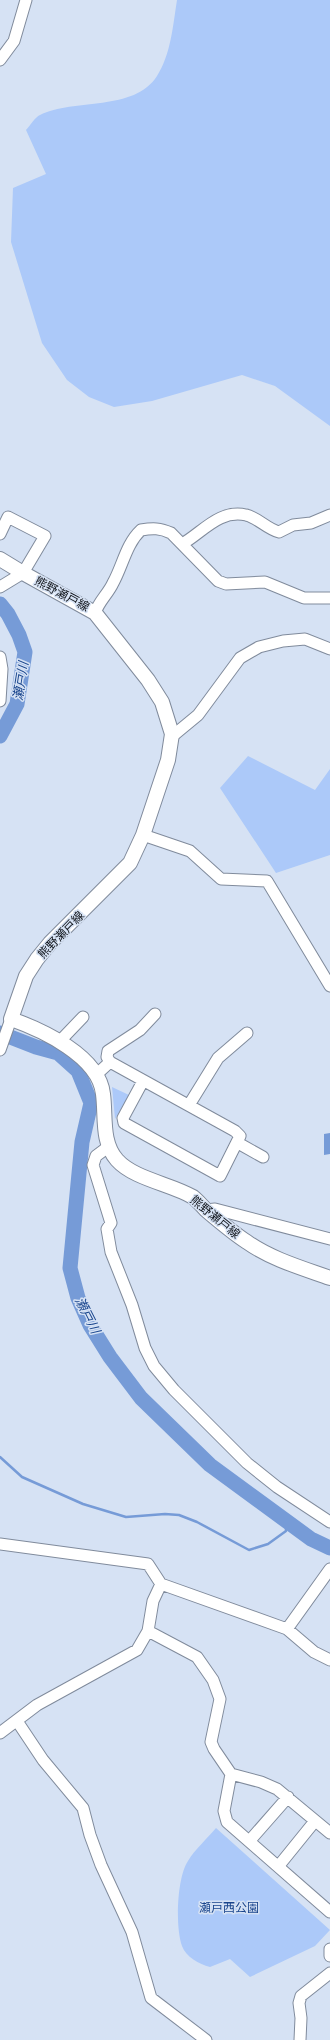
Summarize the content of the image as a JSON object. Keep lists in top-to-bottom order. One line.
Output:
{"streets":{"main road":["熊野瀬戸線"]},"water":["瀬戸川"],"parks":["瀬戸西公園"]}
